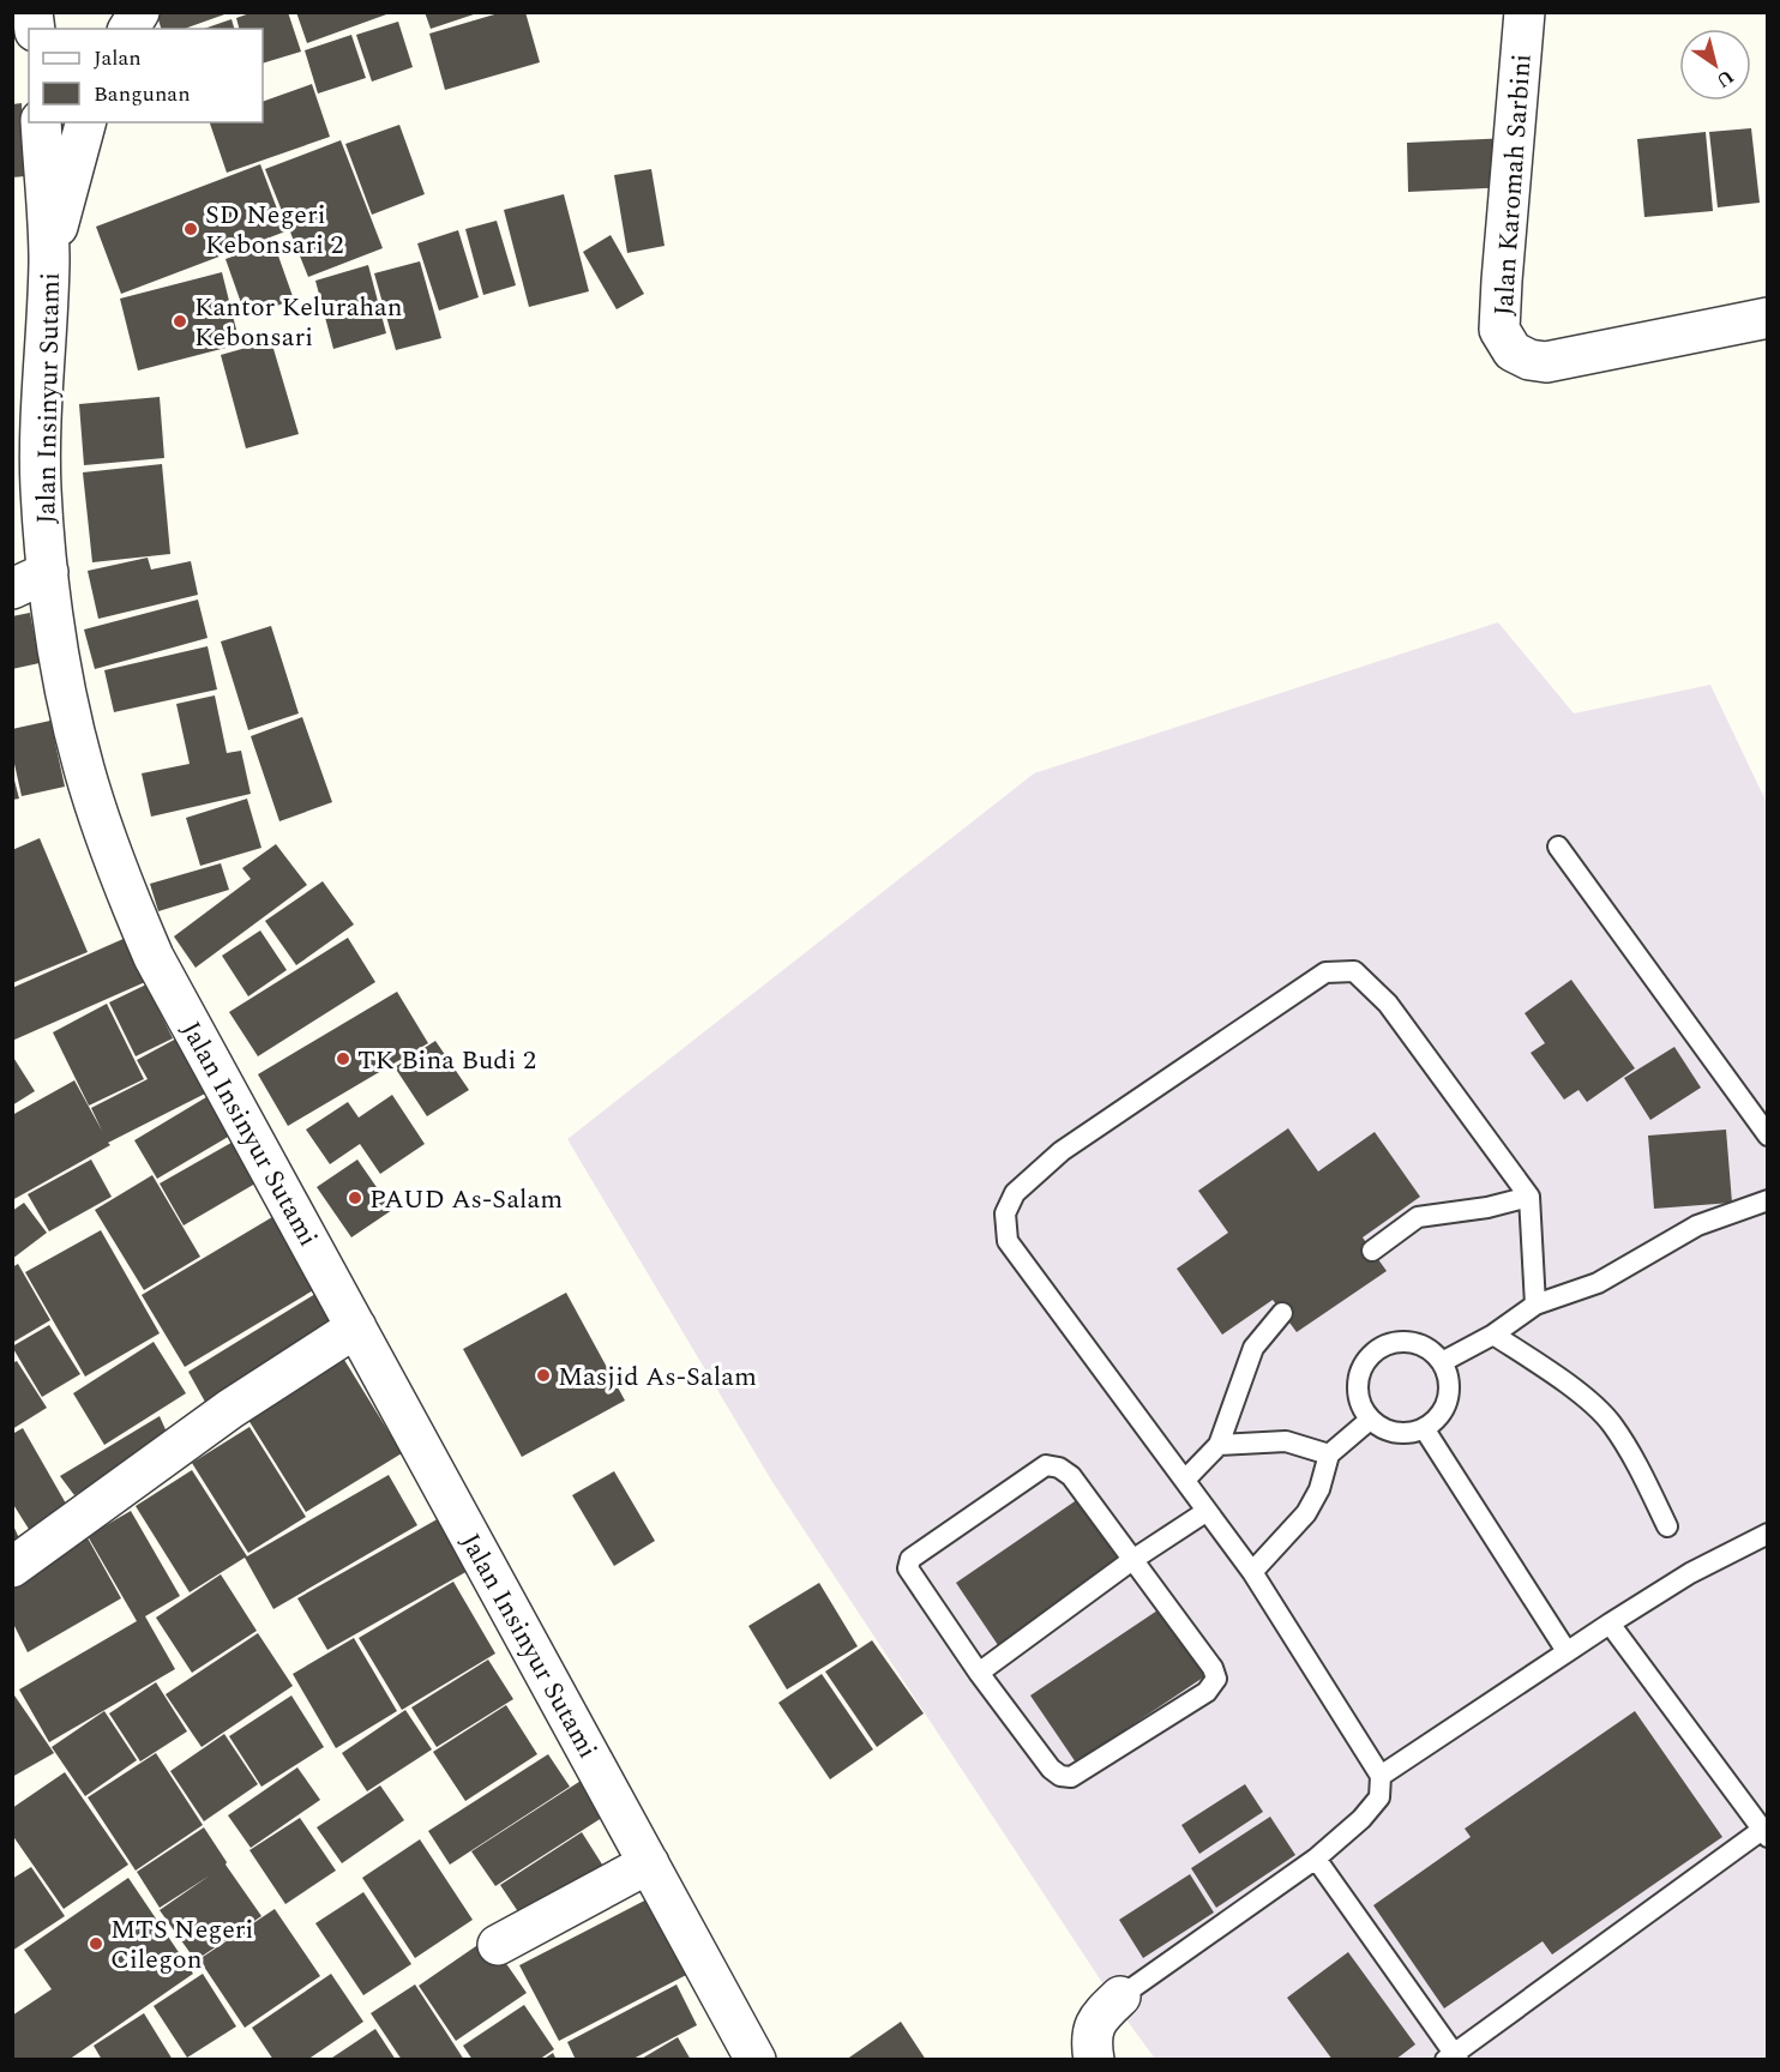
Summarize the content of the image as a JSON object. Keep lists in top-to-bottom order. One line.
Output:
{"streets":{"street":["Jalan Karomah Sarbini","Jalan Insinyur Sutami"]},"places":["SD Negeri Kebonsari 2","Kantor Kelurahan Kebonsari","TK Bina Budi 2","PAUD As-Salam","Masjid As-Salam","MTS Negeri Cilegon"],"legend":["Jalan","Bangunan"],"north":"bottom right"}
